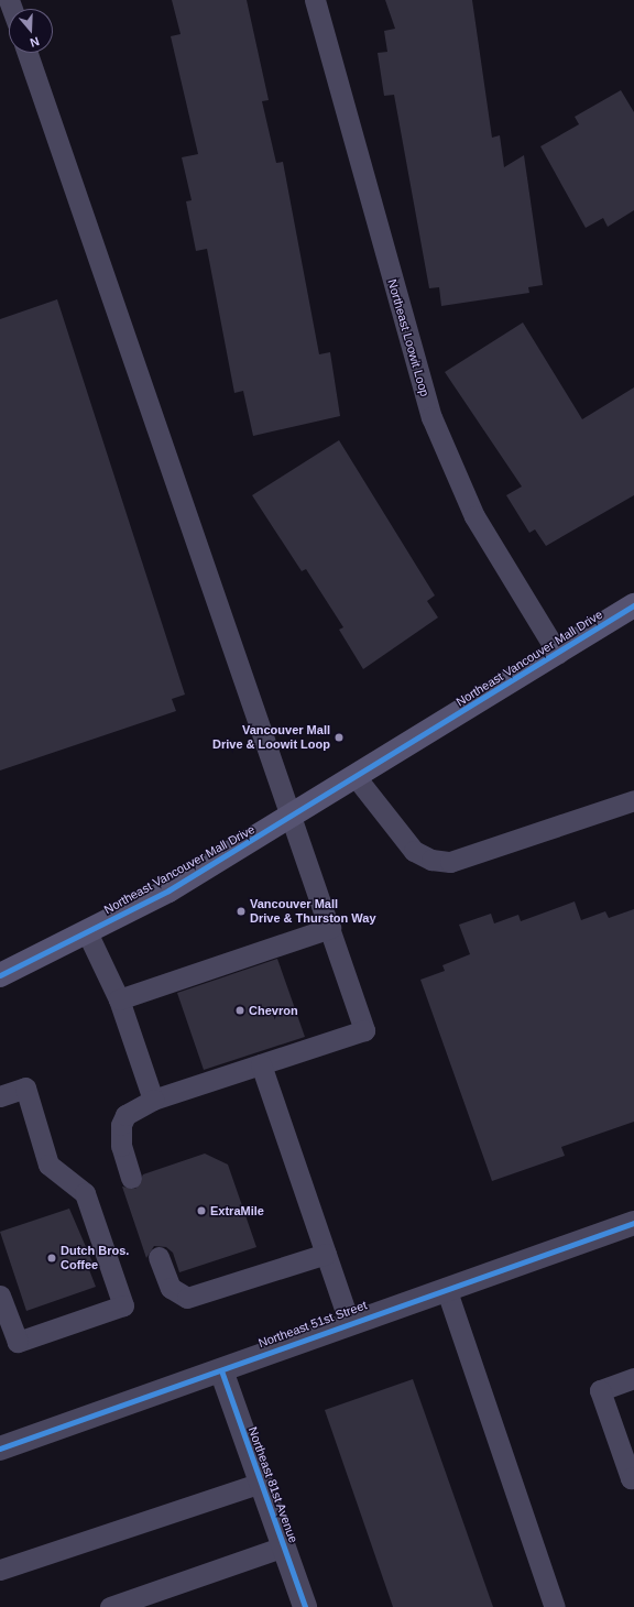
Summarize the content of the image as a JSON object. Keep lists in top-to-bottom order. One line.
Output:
{"streets":{"main road":["Northeast Vancouver Mall Drive"],"street":["Northeast 51st Street","Northeast 81st Avenue"],"lane":["Northeast Loowit Loop"]},"crossings":[["Northeast Loowit Loop","Northeast Vancouver Mall Drive"],["Northeast 51st Street","Northeast 81st Avenue"]],"places":["Vancouver Mall Drive & Loowit Loop","Vancouver Mall Drive & Thurston Way","Chevron","ExtraMile","Dutch Bros. Coffee"],"north":"bottom"}
